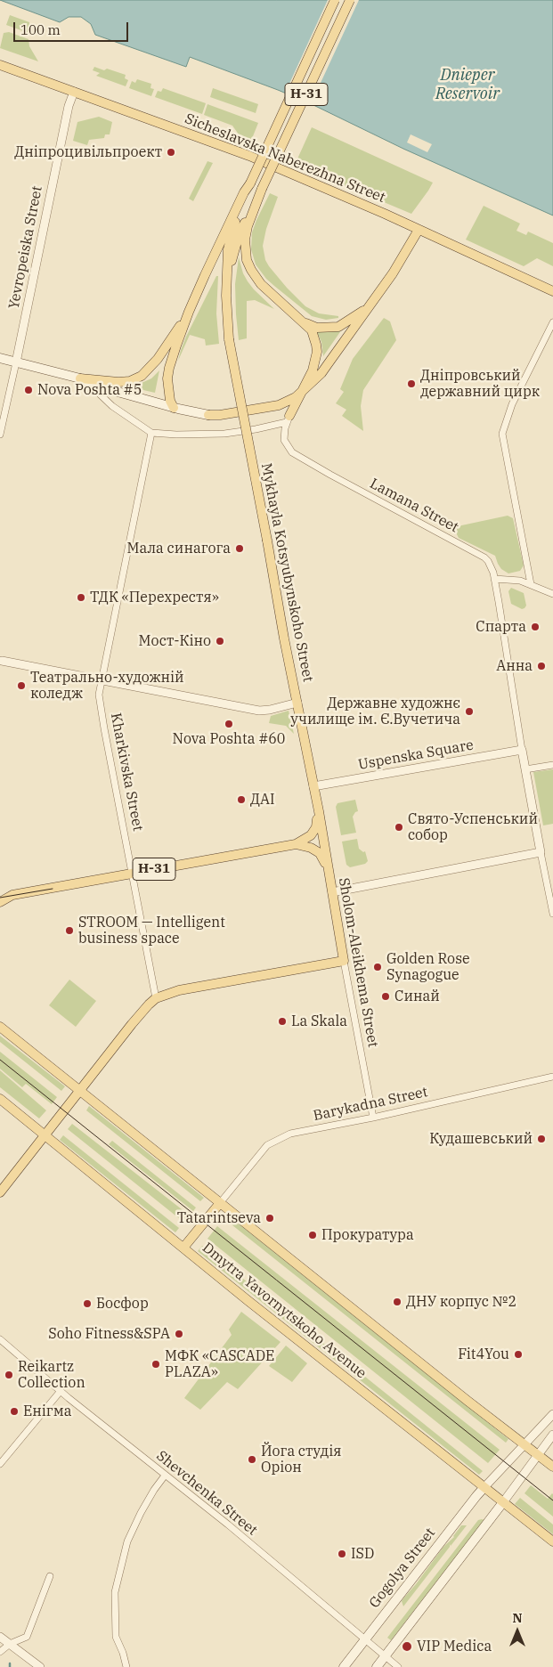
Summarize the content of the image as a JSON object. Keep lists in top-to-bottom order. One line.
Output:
{"streets":{"main road":["Н-31","Sicheslavska Naberezhna Street","Mykhayla Kotsyubynskoho Street","Sholom-Aleikhema Street","Dmytra Yavornytskoho Avenue","Gogolya Street"],"street":["Yevropeiska Street","Lamana Street","Uspenska Square","Kharkivska Street","Barykadna Street","Shevchenka Street"]},"crossings":[["Н-31","Mykhayla Kotsyubynskoho Street"],["Н-31","Kharkivska Street"],["Н-31","Sholom-Aleikhema Street"],["Sicheslavska Naberezhna Street","Yevropeiska Street"],["Lamana Street","Uspenska Square"],["Mykhayla Kotsyubynskoho Street","Uspenska Square"],["Mykhayla Kotsyubynskoho Street","Sholom-Aleikhema Street"],["Sholom-Aleikhema Street","Barykadna Street"],["Dmytra Yavornytskoho Avenue","Gogolya Street"],["Shevchenka Street","Gogolya Street"]],"water":["Dnieper Reservoir"],"places":["Дніпроцивільпроект","Дніпровський державний цирк","Nova Poshta #5","Мала синагога","ТДК «Перехрестя»","Спарта","Мост-Кіно","Анна","Театрально-художній коледж","Державне художнє училище ім. Є.Вучетича","Nova Poshta #60","ДАІ","Свято-Успенський собор","STROOM — Intelligent business space","Golden Rose Synagogue","Синай","La Skala","Кудашевський","Tatarintseva","Прокуратура","ДНУ корпус №2","Босфор","Soho Fitness&SPA","Fit4You","МФК «CASCADE PLAZA»","Reikartz Collection","Енігма","Йога студія Оріон","ISD","VIP Medica"],"scale_bar":"100 m","north":"top"}
